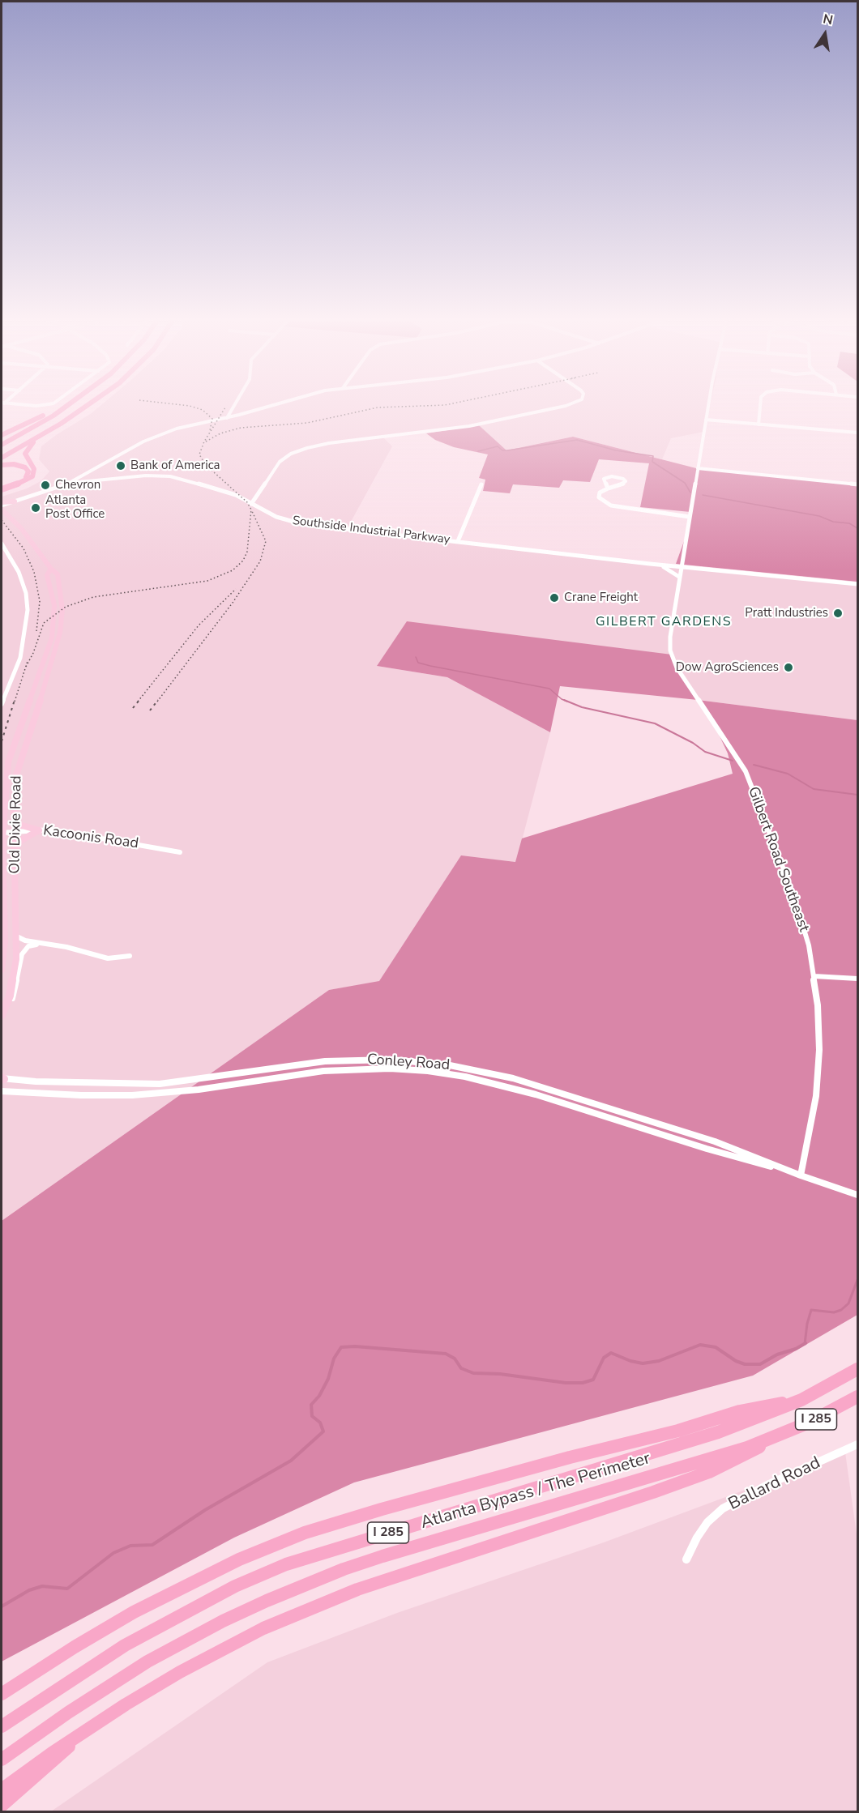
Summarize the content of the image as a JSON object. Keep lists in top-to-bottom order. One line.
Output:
{"streets":{"highway":["I 285","Atlanta Bypass / The Perimeter"],"main road":["Old Dixie Road"],"street":["Southside Industrial Parkway","Kacoonis Road","Gilbert Road Southeast","Conley Road","Ballard Road"]},"crossings":[["Southside Industrial Parkway","Gilbert Road Southeast"],["Old Dixie Road","Kacoonis Road"],["Gilbert Road Southeast","Conley Road"]],"districts":["GILBERT GARDENS"],"places":["Bank of America","Chevron","Atlanta Post Office","Crane Freight","Pratt Industries","Dow AgroSciences"],"north":"top"}
